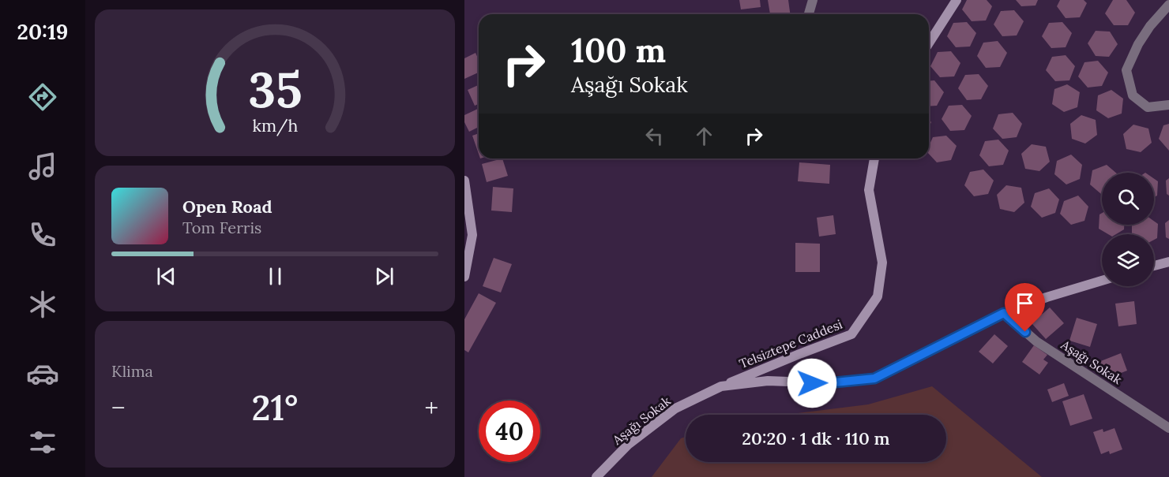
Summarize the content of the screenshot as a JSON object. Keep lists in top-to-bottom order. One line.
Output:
{"streets":{"street":["Telsiztepe Caddesi","Aşağı Sokak"]},"crossings":[["Telsiztepe Caddesi","Aşağı Sokak"]],"page":{"tabs":"20:19","turn":["100 m","Aşağı Sokak"],"song":["Open Road","Tom Ferris"],"tile":"Klima","heat":["−","21°","+"],"limit":"40","trip":"20:20 · 1 dk · 110 m","gauge":["35","km/h"]}}
